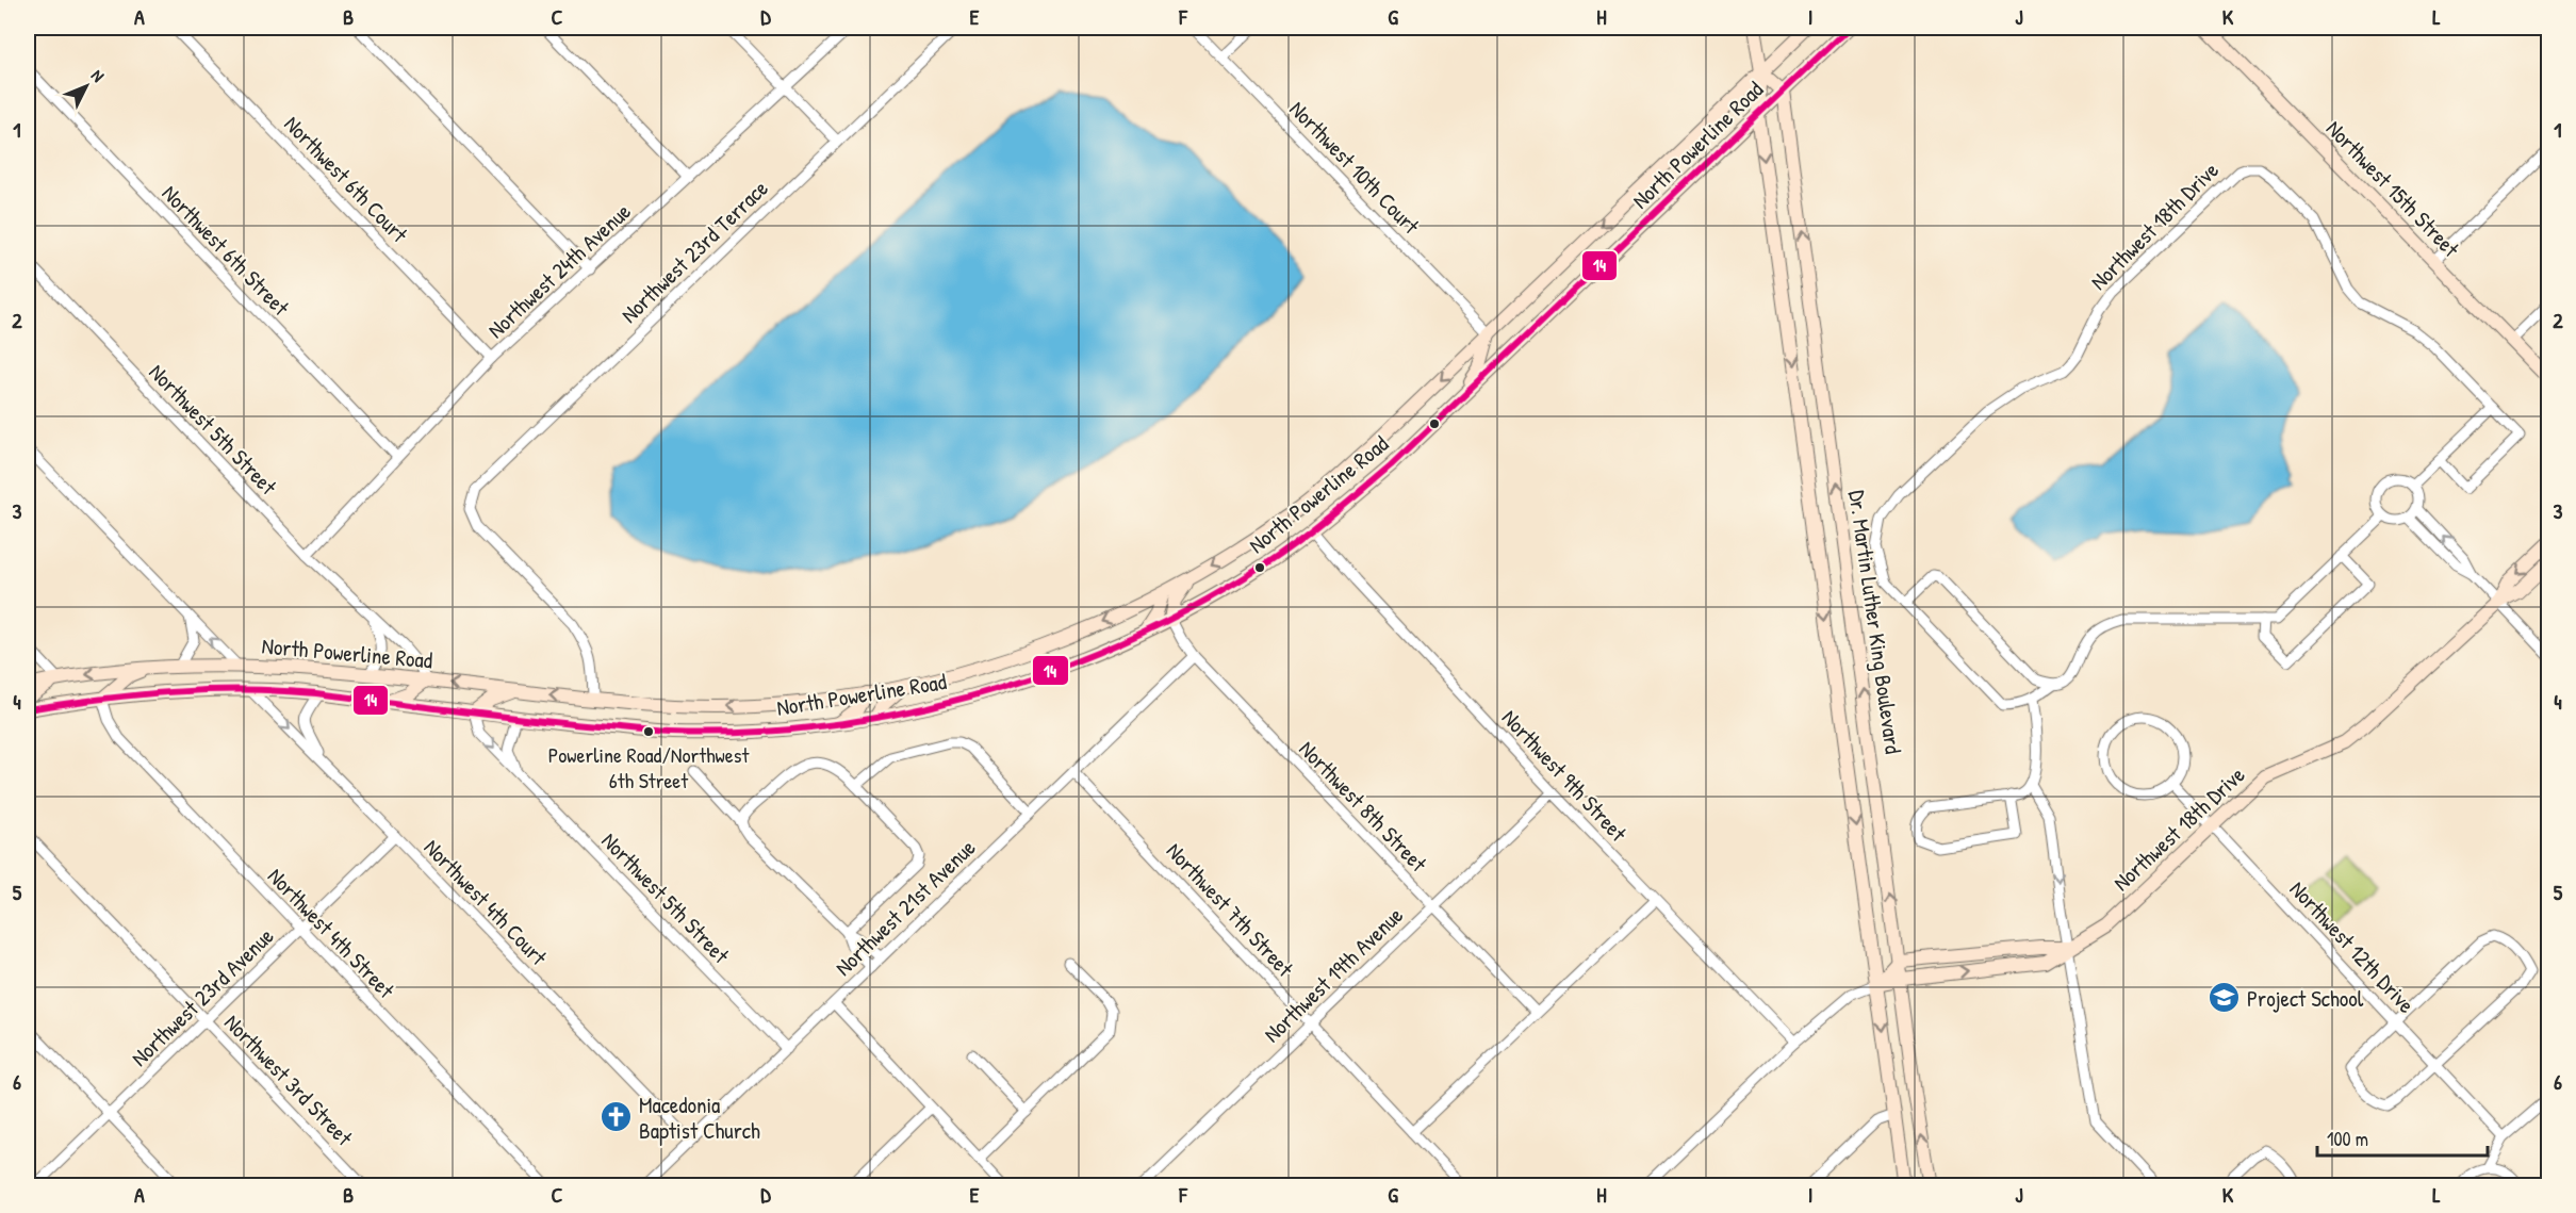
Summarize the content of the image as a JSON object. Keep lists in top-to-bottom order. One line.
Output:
{"streets":{"main road":["North Powerline Road","Northwest 15th Street","Northwest 18th Drive","Dr. Martin Luther King Boulevard"],"street":["Northwest 10th Court","Northwest 6th Court","Northwest 6th Street","Northwest 23rd Terrace","Northwest 24th Avenue","Northwest 5th Street","Northwest 9th Street","Northwest 8th Street","Northwest 4th Court","Northwest 21st Avenue","Northwest 7th Street","Northwest 4th Street","Northwest 12th Drive","Northwest 19th Avenue","Northwest 23rd Avenue","Northwest 3rd Street"]},"crossings":[["North Powerline Road","Northwest 10th Court"],["North Powerline Road","Northwest 23rd Terrace"],["North Powerline Road","Northwest 5th Street"],["North Powerline Road","Dr. Martin Luther King Boulevard"],["North Powerline Road","Northwest 9th Street"],["North Powerline Road","Northwest 8th Street"],["North Powerline Road","Northwest 4th Court"],["North Powerline Road","Northwest 4th Street"],["Northwest 6th Court","Northwest 24th Avenue"],["Northwest 18th Drive","Dr. Martin Luther King Boulevard"],["Northwest 18th Drive","Northwest 12th Drive"],["Northwest 6th Street","Northwest 24th Avenue"],["Northwest 24th Avenue","Northwest 5th Street"],["Northwest 5th Street","Northwest 21st Avenue"],["Northwest 9th Street","Northwest 19th Avenue"],["Northwest 8th Street","Northwest 21st Avenue"],["Northwest 8th Street","Northwest 19th Avenue"],["Northwest 4th Court","Northwest 21st Avenue"],["Northwest 4th Court","Northwest 23rd Avenue"],["Northwest 21st Avenue","Northwest 7th Street"],["Northwest 7th Street","Northwest 19th Avenue"],["Northwest 4th Street","Northwest 23rd Avenue"],["Northwest 23rd Avenue","Northwest 3rd Street"]],"places":{"other":["Powerline Road/Northwest 6th Street"],"school or university":["Project School"],"church":["Macedonia Baptist Church"]},"lines":["transit line 14"],"scale_bar":"100 m","north":"top right","grid":{"columns":["A","B","C","D","E","F","G","H","I","J","K","L"],"rows":["1","2","3","4","5","6"]}}
